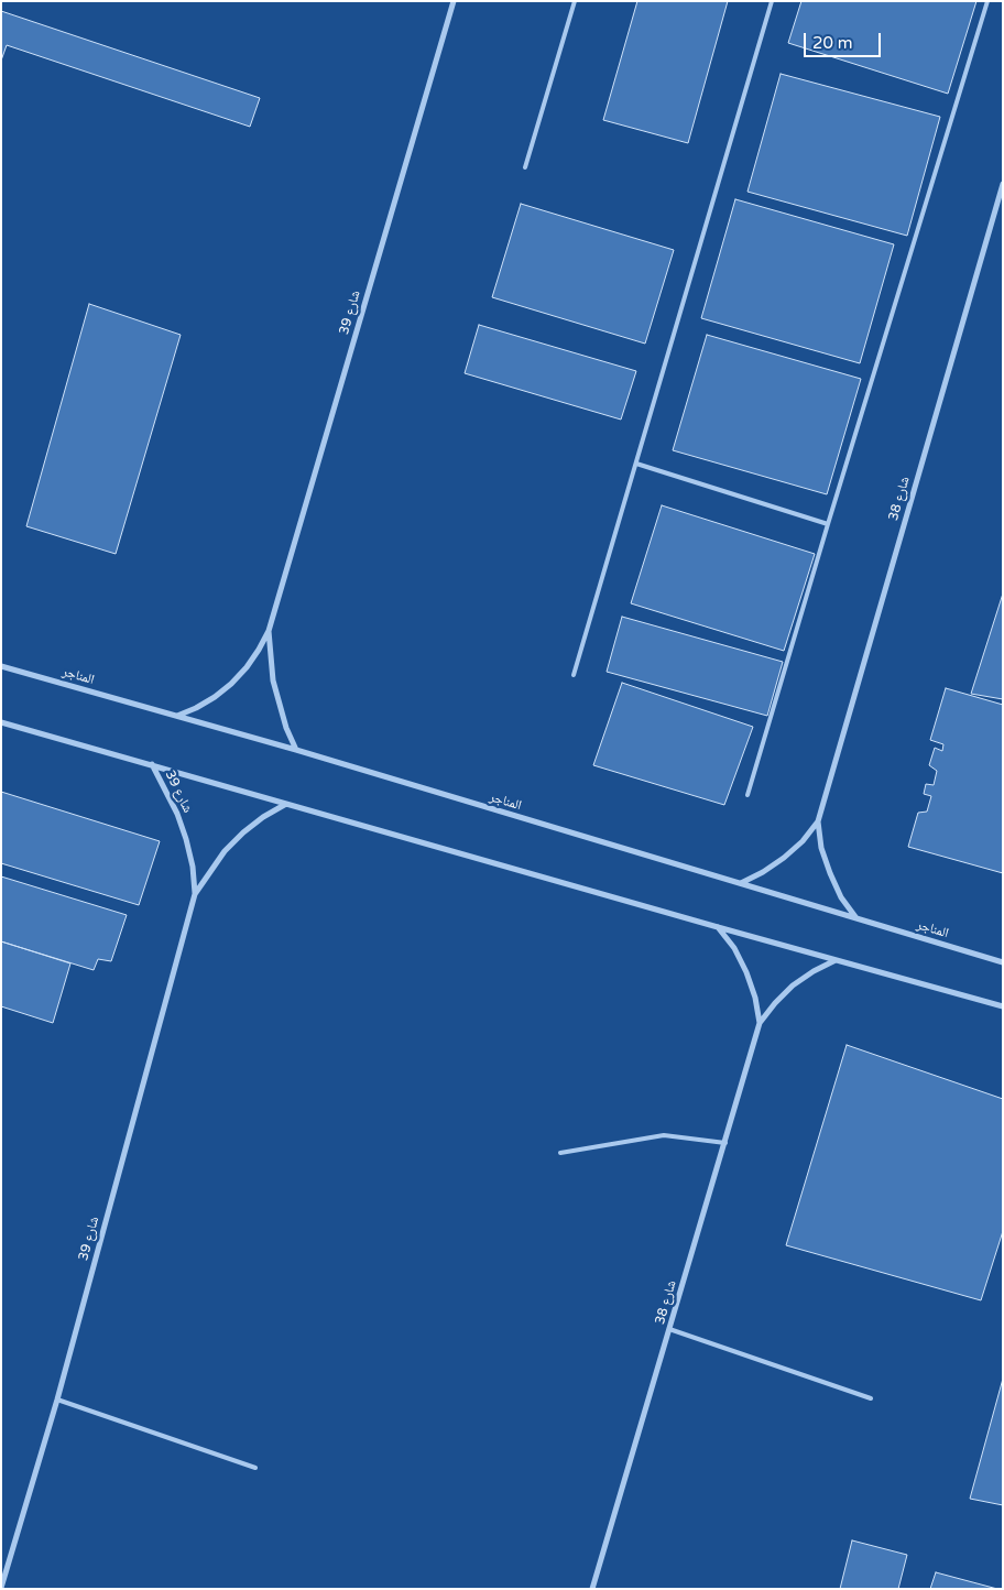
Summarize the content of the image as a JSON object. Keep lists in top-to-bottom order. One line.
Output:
{"streets":{"street":["شارع 39","شارع 38","المناجر"]},"crossings":[["شارع 39","المناجر"],["شارع 38","المناجر"]],"scale_bar":"20 m"}
